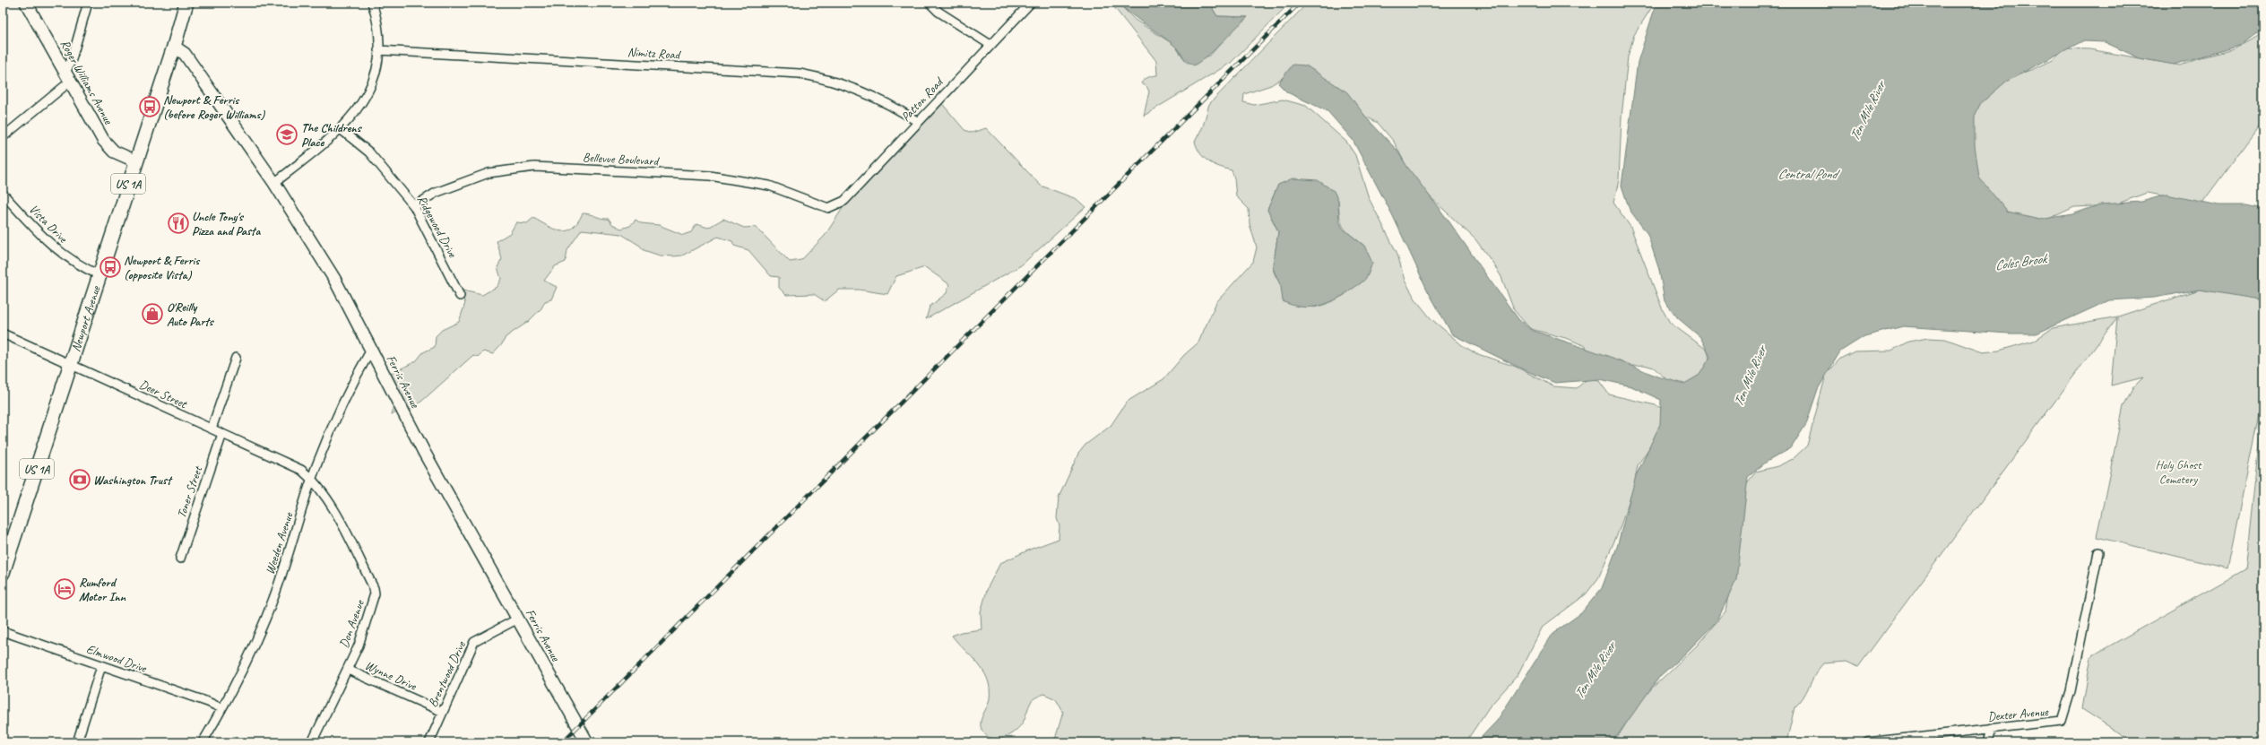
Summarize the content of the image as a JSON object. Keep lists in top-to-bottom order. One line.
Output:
{"streets":{"main road":["US 1A","Newport Avenue"],"street":["Nimitz Road","Roger Williams Avenue","Patton Road","Bellevue Boulevard","Vista Drive","Ridgewood Drive","Ferris Avenue","Deer Street","Toner Street","Weeden Avenue","Don Avenue","Elmwood Drive","Brentwood Drive","Wynne Drive","Dexter Avenue"]},"crossings":[["Nimitz Road","Patton Road"],["Roger Williams Avenue","Newport Avenue"],["Patton Road","Bellevue Boulevard"],["Bellevue Boulevard","Ridgewood Drive"],["Vista Drive","Newport Avenue"],["Newport Avenue","Ferris Avenue"],["Newport Avenue","Deer Street"],["Ferris Avenue","Weeden Avenue"],["Ferris Avenue","Brentwood Drive"],["Deer Street","Toner Street"],["Deer Street","Weeden Avenue"],["Deer Street","Don Avenue"],["Weeden Avenue","Don Avenue"],["Weeden Avenue","Elmwood Drive"],["Don Avenue","Wynne Drive"],["Brentwood Drive","Wynne Drive"]],"water":["Ten Mile River","Central Pond","Coles Brook"],"parks":["Holy Ghost Cemetery"],"places":{"bus stop":["Newport & Ferris (before Roger Williams)","Newport & Ferris (opposite Vista)"],"school or university":["The Childrens Place"],"restaurant":["Uncle Tony's Pizza and Pasta"],"shop":["O'Reilly Auto Parts"],"bank":["Washington Trust"],"hotel":["Rumford Motor Inn"]}}
